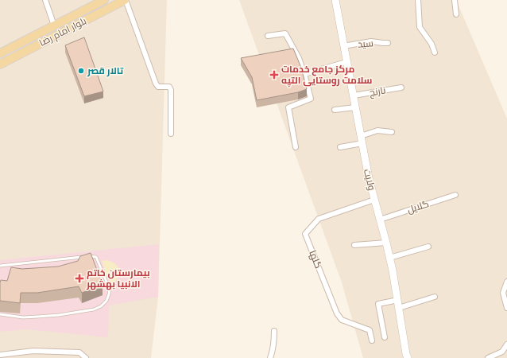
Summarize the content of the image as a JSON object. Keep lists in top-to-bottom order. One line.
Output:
{"streets":{"main road":["بلوار امام رضا"],"street":["سید","نارنج","ولایت","گلایل","گلها"]},"crossings":[["سید","ولایت"],["نارنج","ولایت"],["ولایت","گلایل"],["ولایت","گلها"]],"places":{"other":["تالار قصر"],"health":["مرکز جامع خدمات سلامت روستایی التپه","بیمارستان خاتم الانبیا بهشهر"]}}
